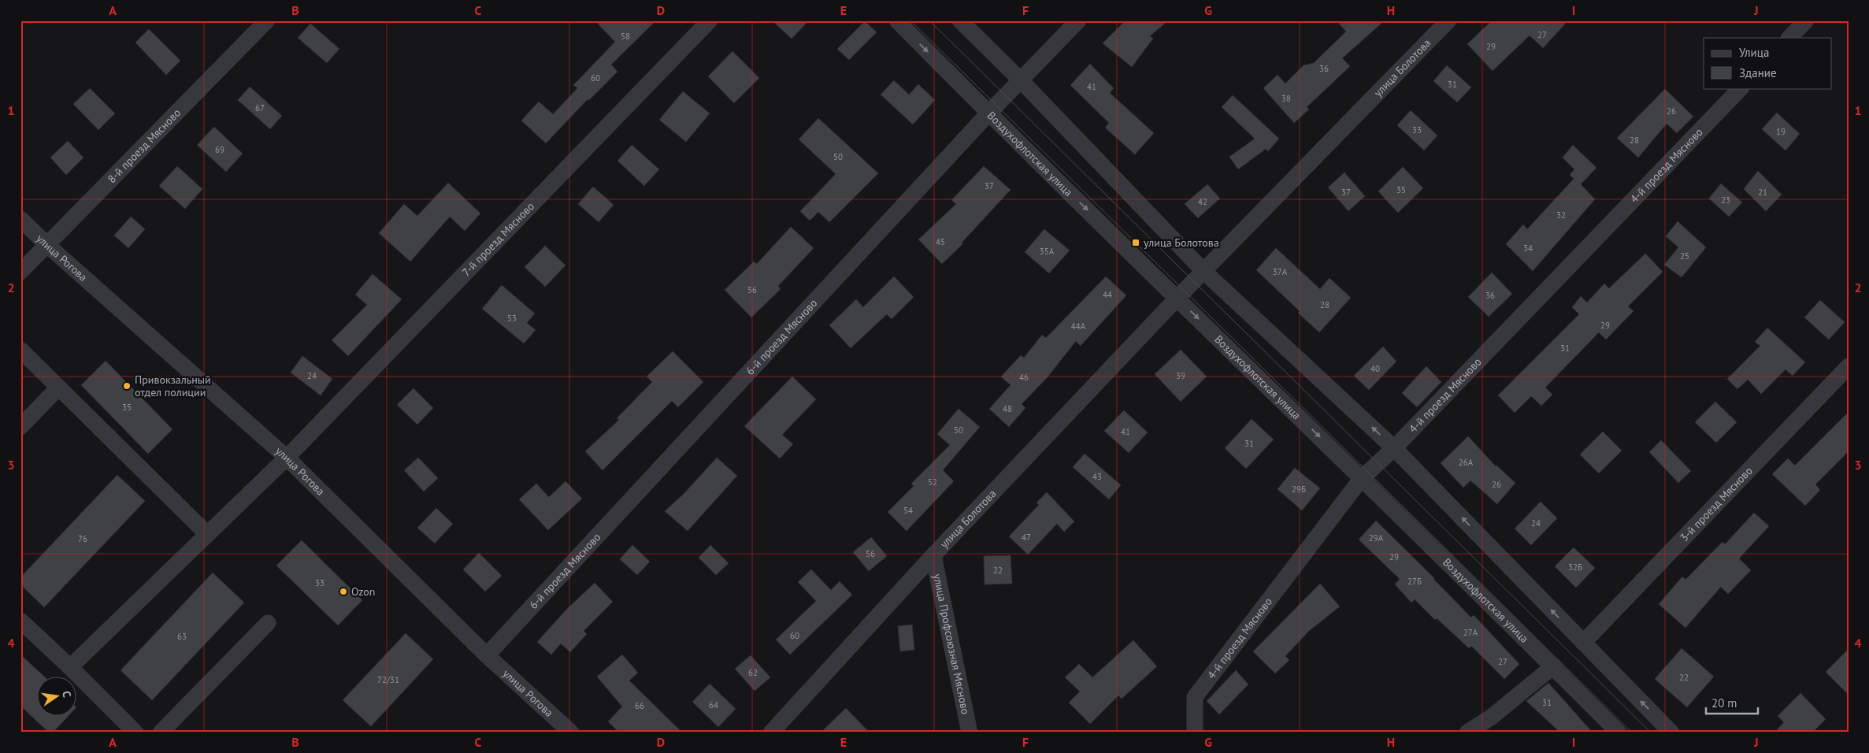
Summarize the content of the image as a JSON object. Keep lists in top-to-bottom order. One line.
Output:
{"streets":{"street":["улица Болотова","8-й проезд Мясново","Воздухофлотская улица","4-й проезд Мясново","7-й проезд Мясново","улица Рогова","6-й проезд Мясново","3-й проезд Мясново","улица Профсоюзная Мясново"]},"crossings":[["улица Болотова","Воздухофлотская улица"],["улица Болотова","улица Профсоюзная Мясново"],["8-й проезд Мясново","улица Рогова"],["Воздухофлотская улица","4-й проезд Мясново"],["Воздухофлотская улица","6-й проезд Мясново"],["7-й проезд Мясново","улица Рогова"],["улица Рогова","6-й проезд Мясново"]],"places":{"transit":["улица Болотова"],"other":["Привокзальный отдел полиции","Ozon"]},"house_numbers":["27","58","29","36","60","31","41","38","67","26","33","19","28","69","50","37","35","37","21","23","42","32","45","34","35А","25","37А","56","44","36","28","53","29","44А","31","40","24","39","46","35","48","50","41","31","26А","43","52","26","29Б","54","24","47","29А","76","56","29","32Б","22","27Б","33","27А","60","63","27","62","22","72/31","31","64","66"],"legend":["Улица","Здание"],"scale_bar":"20 m","north":"right","grid":{"columns":["A","B","C","D","E","F","G","H","I","J"],"rows":["1","2","3","4"]}}
